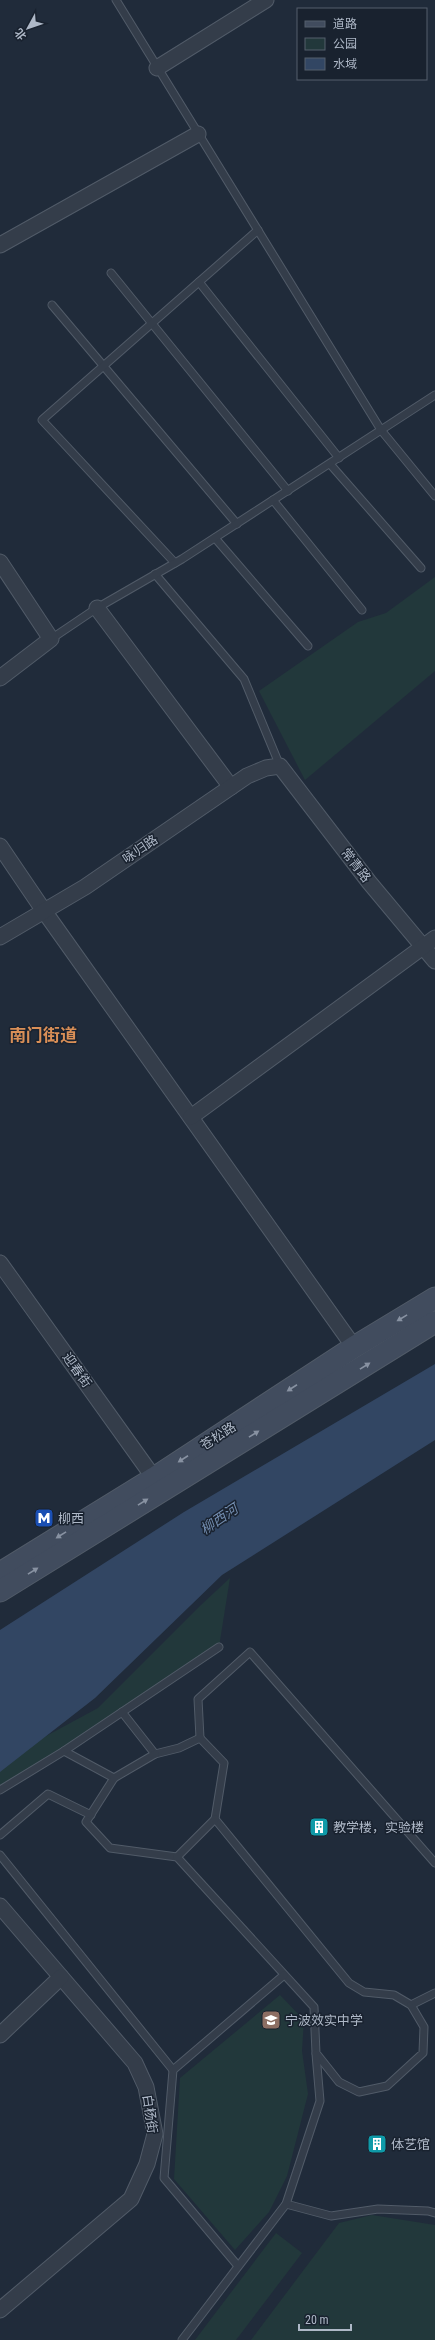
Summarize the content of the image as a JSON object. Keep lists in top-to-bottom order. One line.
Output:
{"streets":{"main road":["苍松路"],"street":["咏归路","常青路","迎春街","白杨街"]},"crossings":[["咏归路","常青路"],["迎春街","苍松路"]],"districts":["南门街道"],"water":["柳西河"],"places":{"metro station":["柳西"],"building":["教学楼，实验楼","体艺馆"],"school or university":["宁波效实中学"]},"legend":["道路","公园","水域"],"scale_bar":"20 m","north":"bottom left"}
